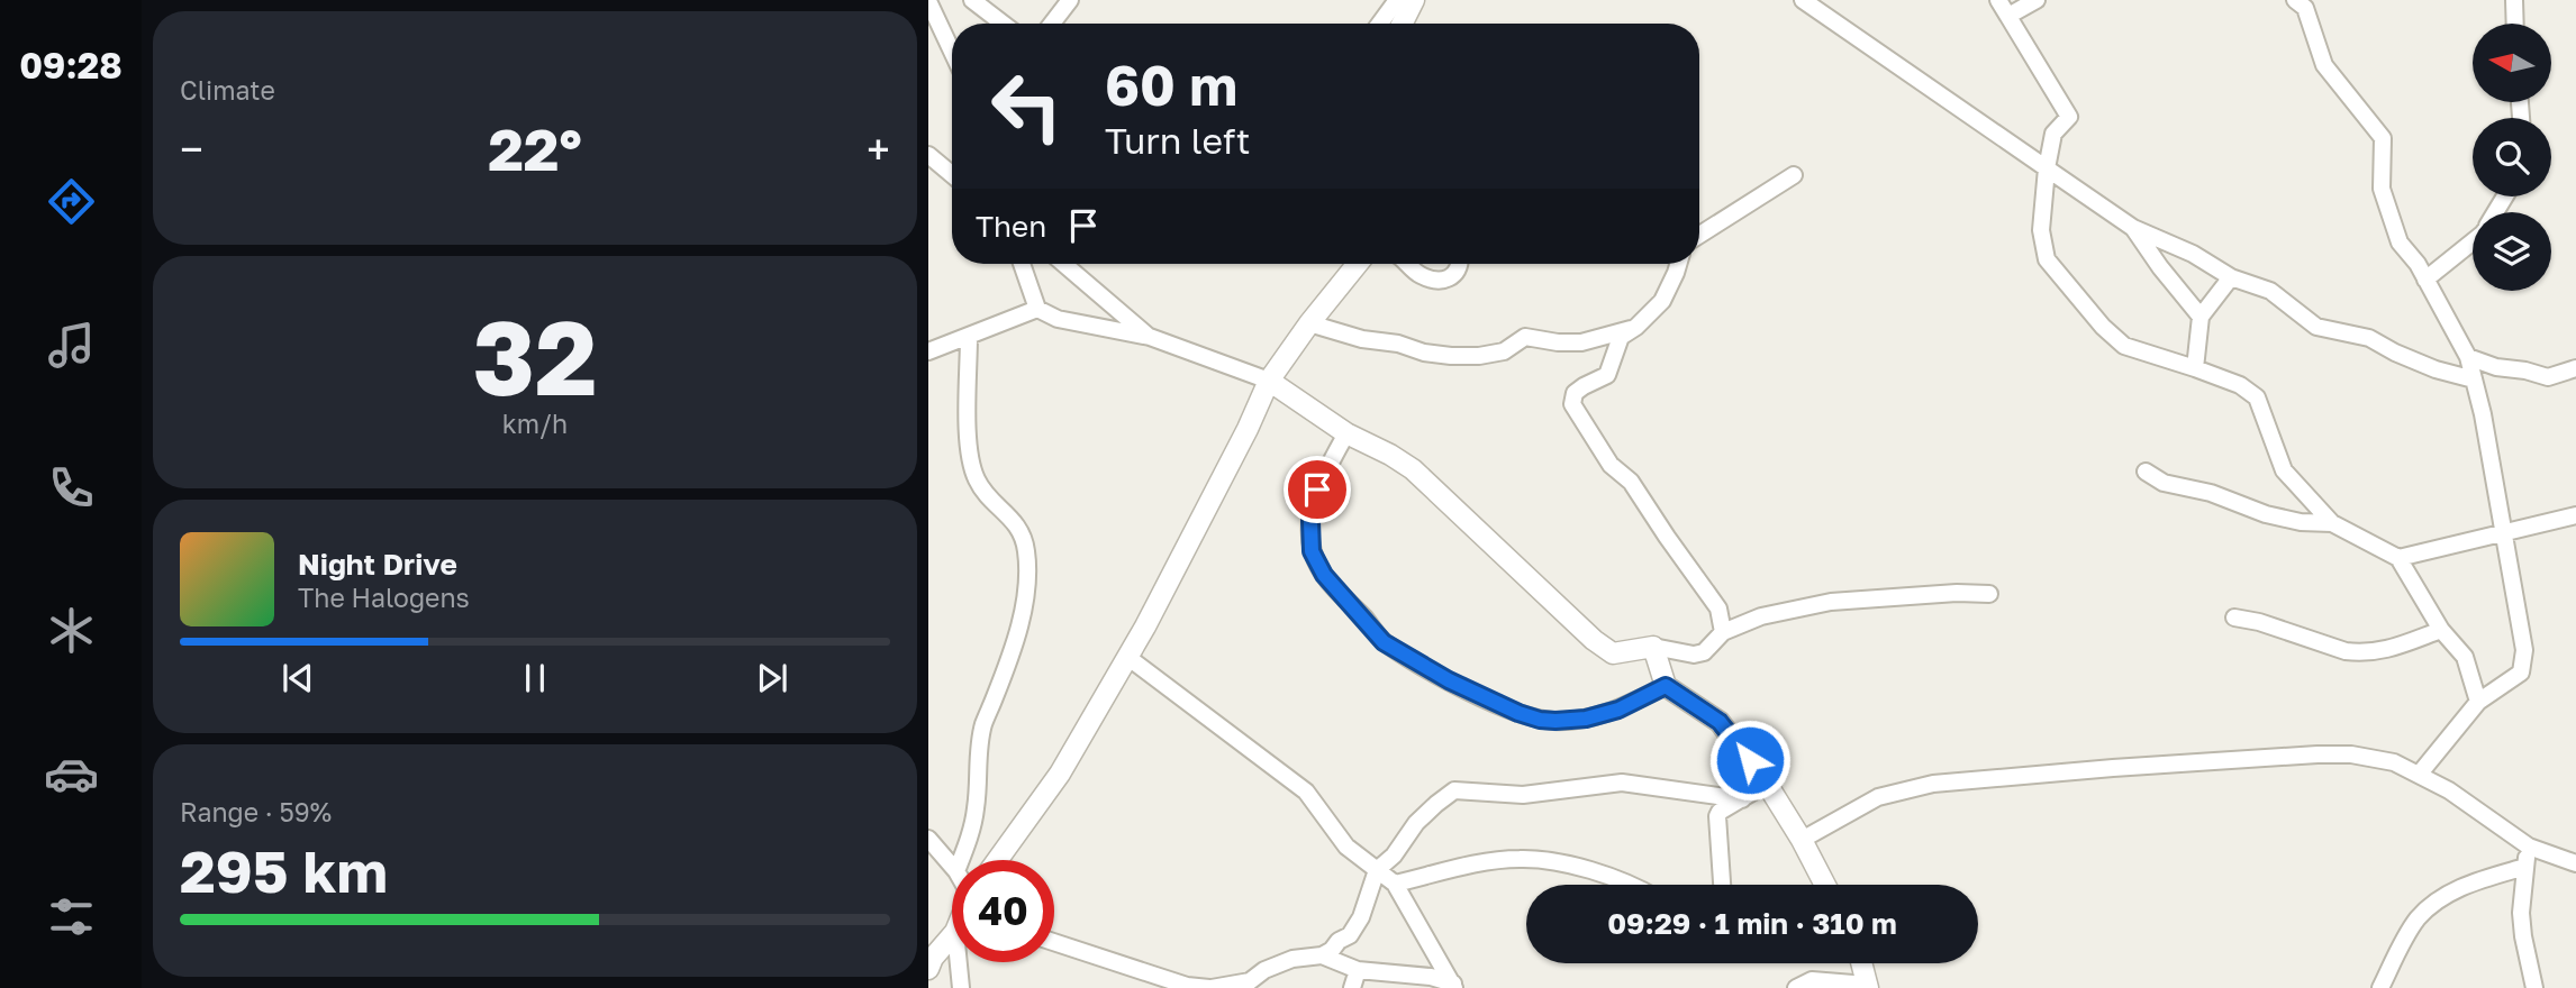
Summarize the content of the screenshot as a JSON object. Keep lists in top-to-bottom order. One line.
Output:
{"north":"left","page":{"tabs":"09:28","tile":["Climate",["32","km/h"],["Range · 59%","295 km"]],"turn":["60 m","Turn left"],"heat":["−","22°","+"],"then":"Then","song":["Night Drive","The Halogens"],"limit":"40","trip":"09:29 · 1 min · 310 m"}}
